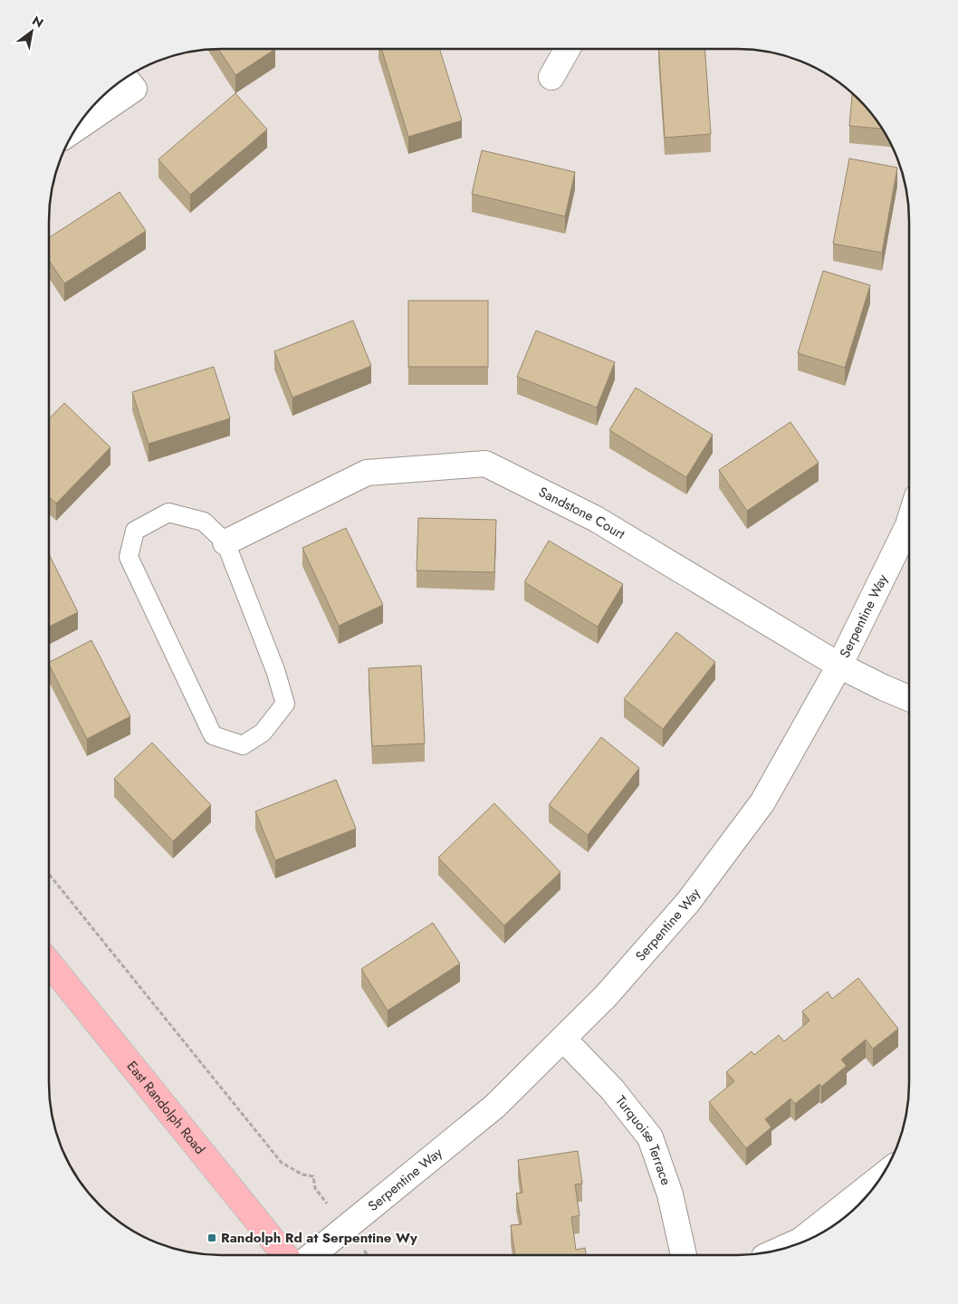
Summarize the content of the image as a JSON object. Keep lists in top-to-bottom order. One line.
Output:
{"streets":{"main road":["East Randolph Road"],"street":["Sandstone Court","Serpentine Way","Turquoise Terrace"]},"crossings":[["Sandstone Court","Serpentine Way"],["Serpentine Way","Turquoise Terrace"]],"places":{"transit":["Randolph Rd at Serpentine Wy"]},"north":"top right"}
